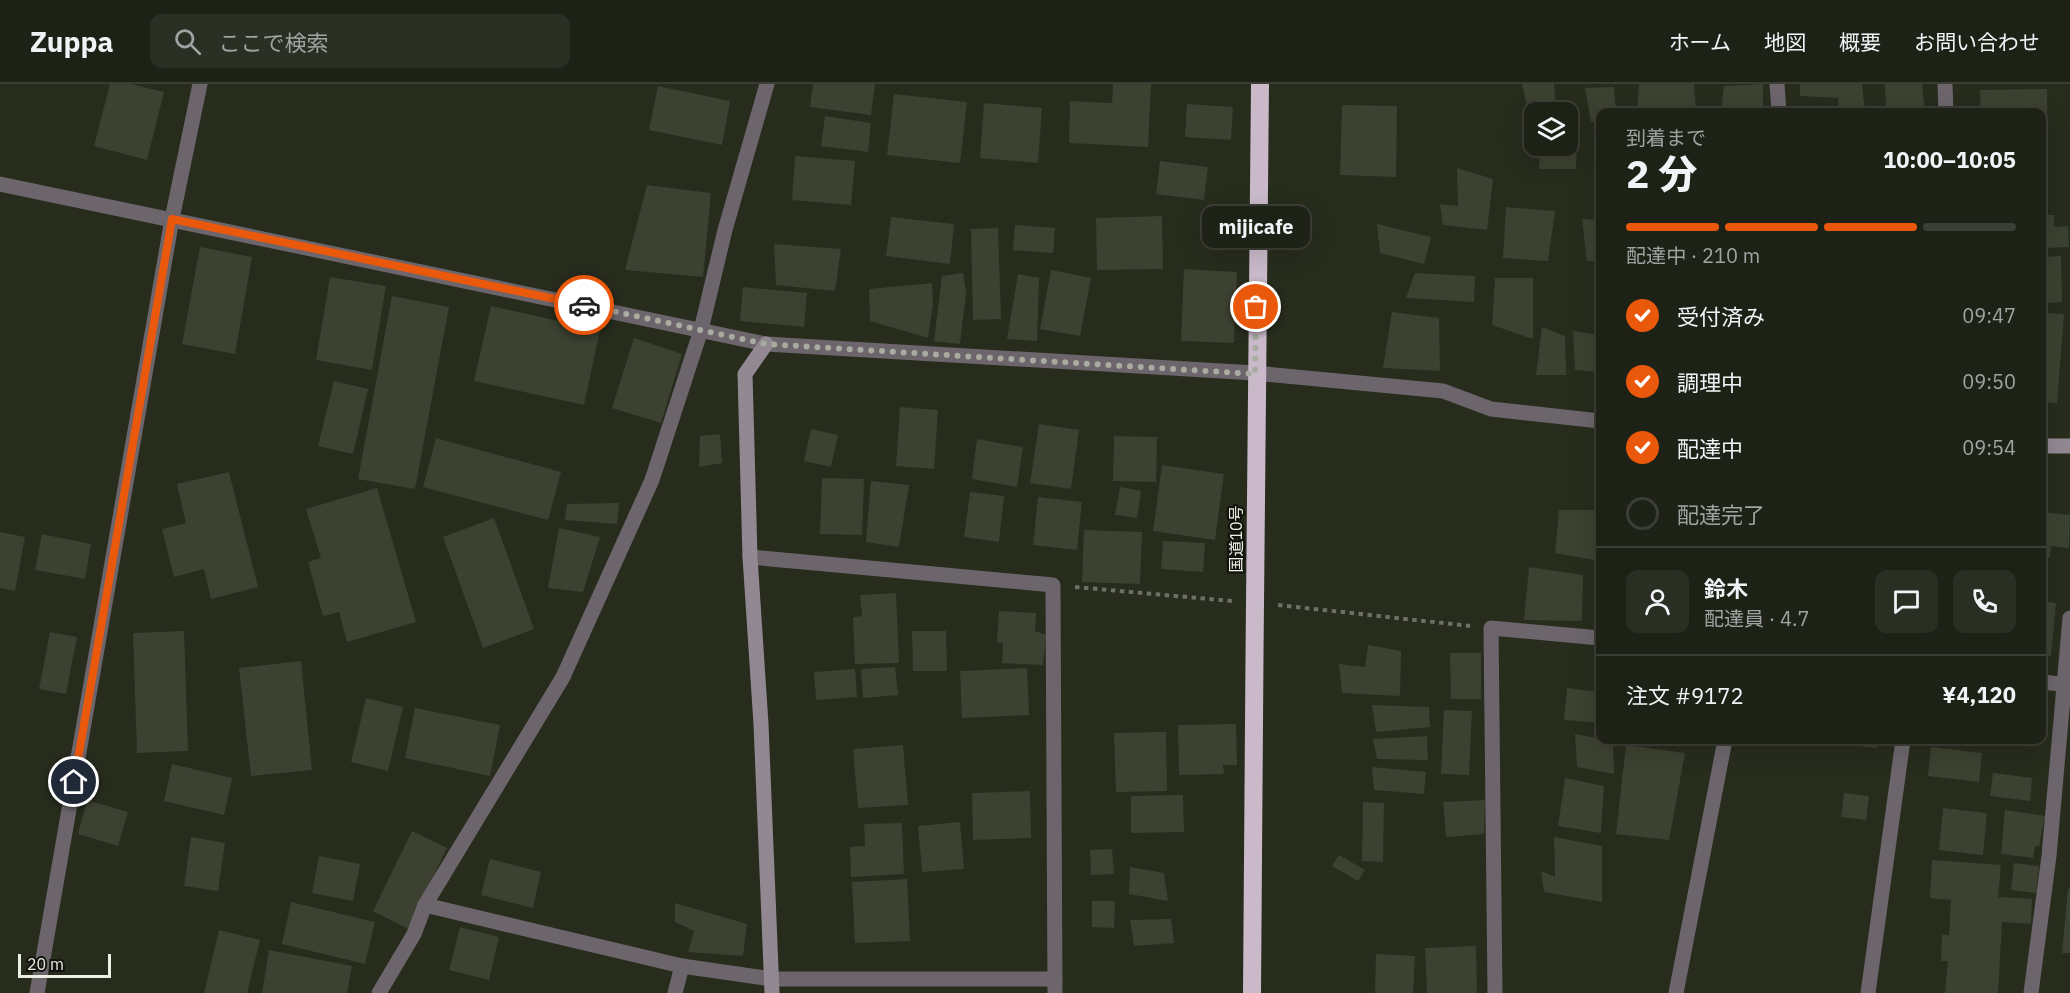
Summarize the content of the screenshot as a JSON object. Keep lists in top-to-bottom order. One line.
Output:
{"streets":{"highway":["国道10号"]},"places":["mijicafe"],"scale_bar":"20 m","page":{"header":"Zuppa","search":"ここで検索","nav":["ホーム","地図","概要","お問い合わせ"],"heading":["2 分","到着まで","10:00–10:05"],"panel":["鈴木","配達員 · 4.7","注文 #9172","¥4,120"],"bubble":"mijicafe","bar":"配達中 · 210 m","list":[["受付済み","09:47"],["調理中","09:50"],["配達中","09:54"],"配達完了"],"scale":"20 m"}}
